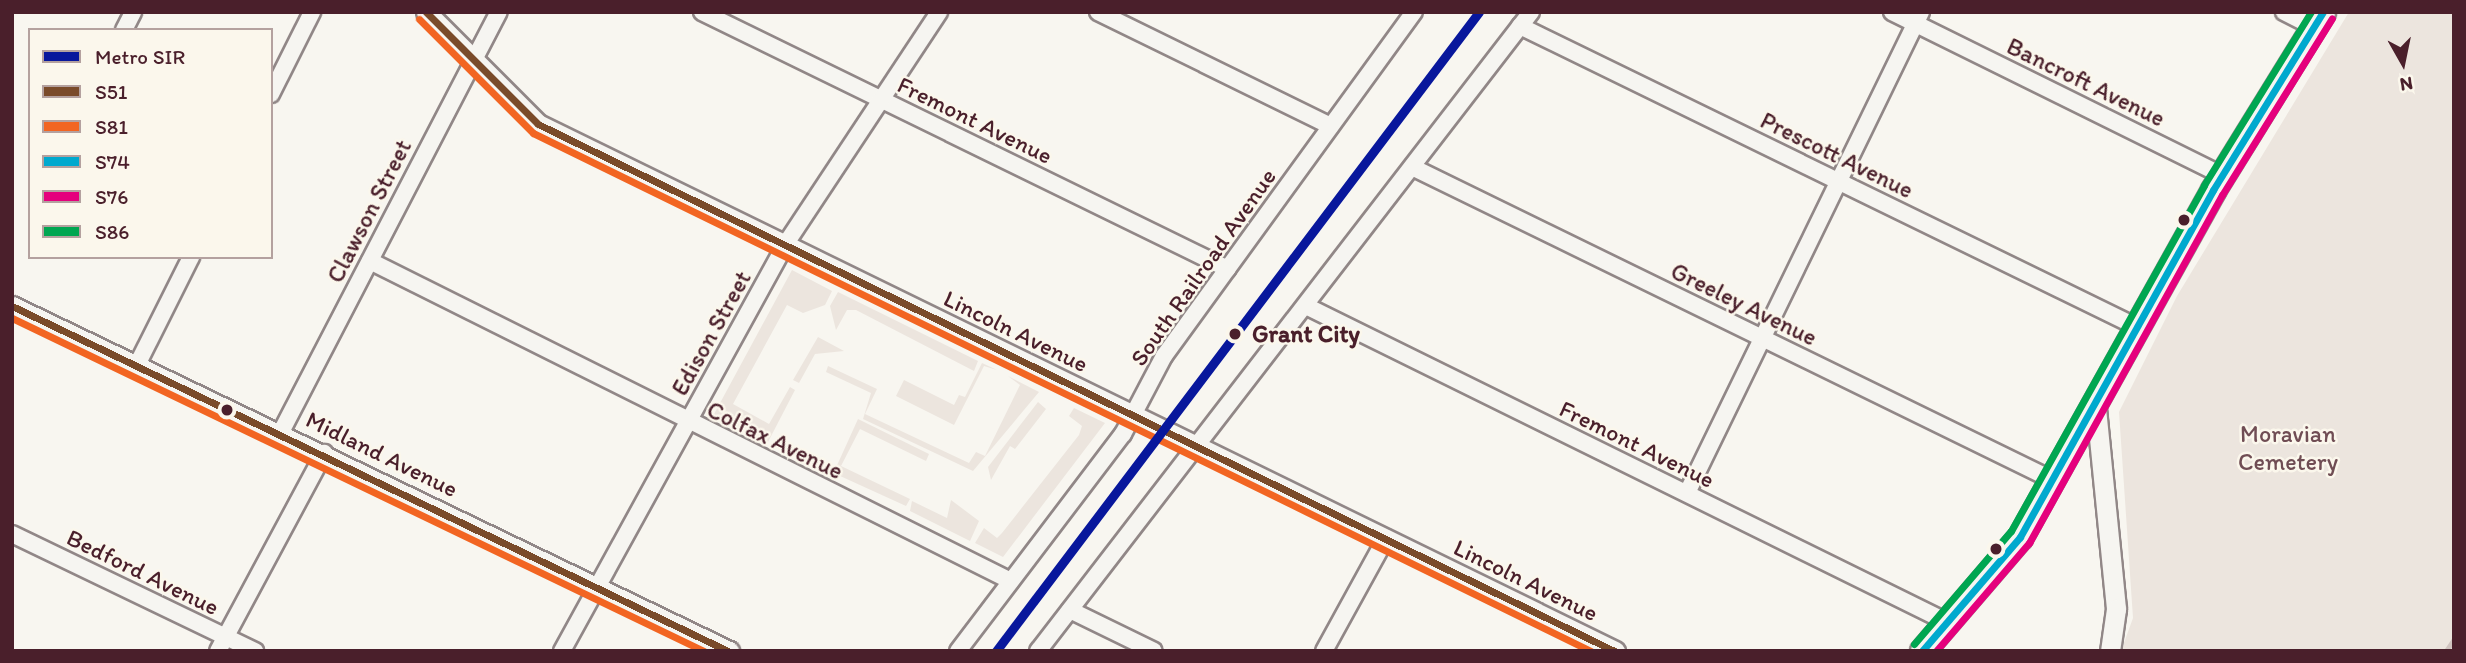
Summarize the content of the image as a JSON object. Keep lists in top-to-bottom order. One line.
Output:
{"streets":{"street":["Bancroft Avenue","Fremont Avenue","Prescott Avenue","Clawson Street","South Railroad Avenue","Greeley Avenue","Lincoln Avenue","Edison Street","Colfax Avenue","Midland Avenue","Bedford Avenue"]},"crossings":[["Fremont Avenue","South Railroad Avenue"],["Fremont Avenue","Edison Street"],["Clawson Street","Lincoln Avenue"],["Clawson Street","Colfax Avenue"],["Clawson Street","Midland Avenue"],["South Railroad Avenue","Lincoln Avenue"],["South Railroad Avenue","Colfax Avenue"],["Lincoln Avenue","Edison Street"],["Edison Street","Colfax Avenue"],["Edison Street","Midland Avenue"]],"parks":["Moravian Cemetery"],"places":["Grant City"],"lines":["metro line SIR","transit line S51","transit line S74","transit line S86","transit line S76","transit line S81"],"legend":["Metro SIR","S51","S81","S74","S76","S86"],"north":"bottom"}
